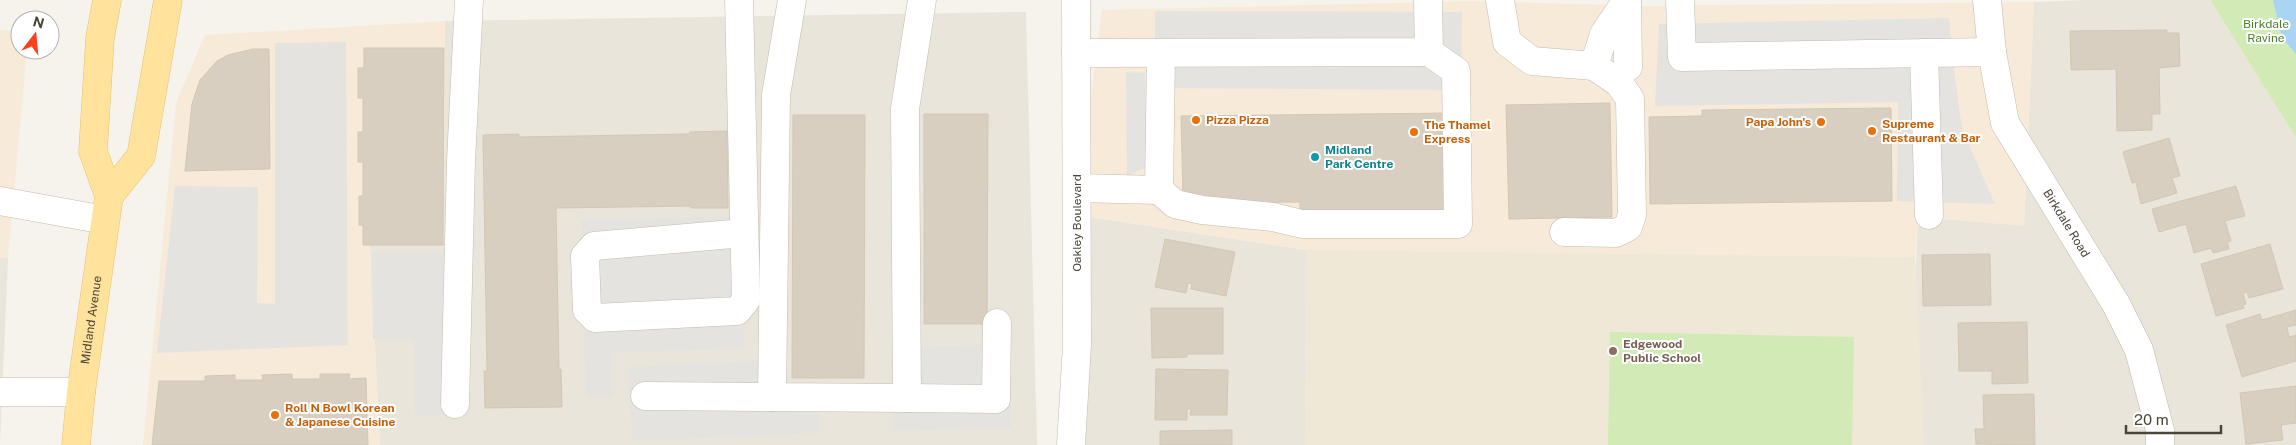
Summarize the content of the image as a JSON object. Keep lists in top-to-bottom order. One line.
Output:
{"streets":{"main road":["Midland Avenue"],"street":["Oakley Boulevard","Birkdale Road"]},"parks":["Birkdale Ravine"],"places":["Pizza Pizza","Papa John's","Supreme Restaurant & Bar","The Thamel Express","Midland Park Centre","Edgewood Public School","Roll N Bowl Korean & Japanese Cuisine"],"scale_bar":"20 m","north":"top"}
